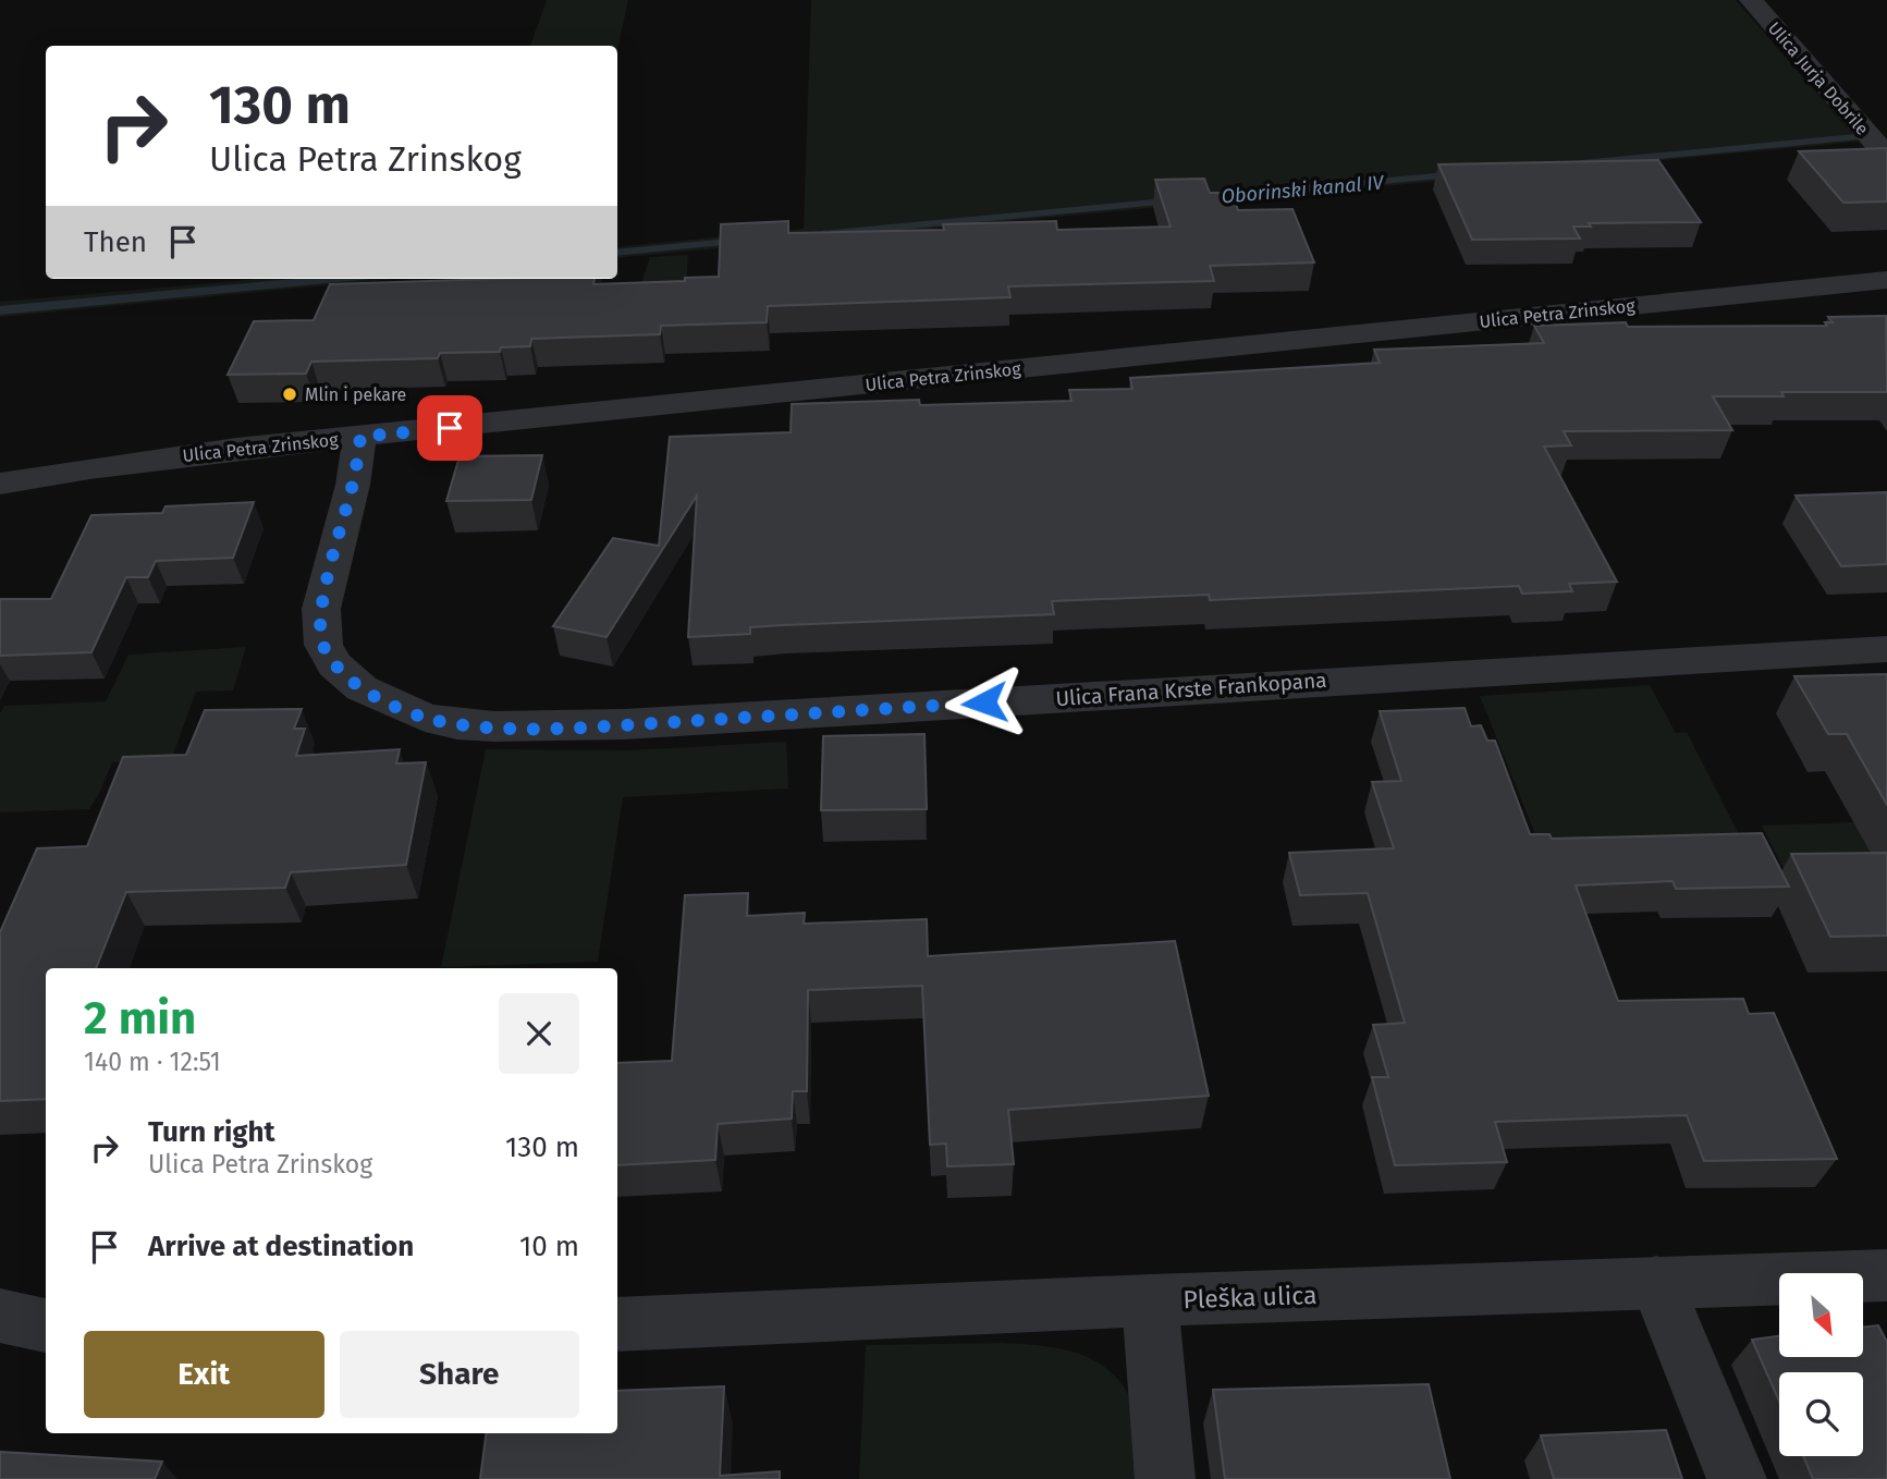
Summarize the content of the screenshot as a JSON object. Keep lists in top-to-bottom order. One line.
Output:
{"streets":{"street":["Ulica Jurja Dobrile","Ulica Petra Zrinskog","Ulica Frana Krste Frankopana","Pleška ulica"]},"crossings":[["Ulica Petra Zrinskog","Ulica Frana Krste Frankopana"]],"water":["Oborinski kanal IV"],"places":["Mlin i pekare"],"north":"bottom right","page":{"turn":["130 m","Ulica Petra Zrinskog"],"then":"Then","heading":["2 min","140 m · 12:51"],"list":[{"name":"Turn right","note":"Ulica Petra Zrinskog","value":"130 m"},{"name":"Arrive at destination","value":"10 m"}],"buttons":["Exit","Share"]}}
